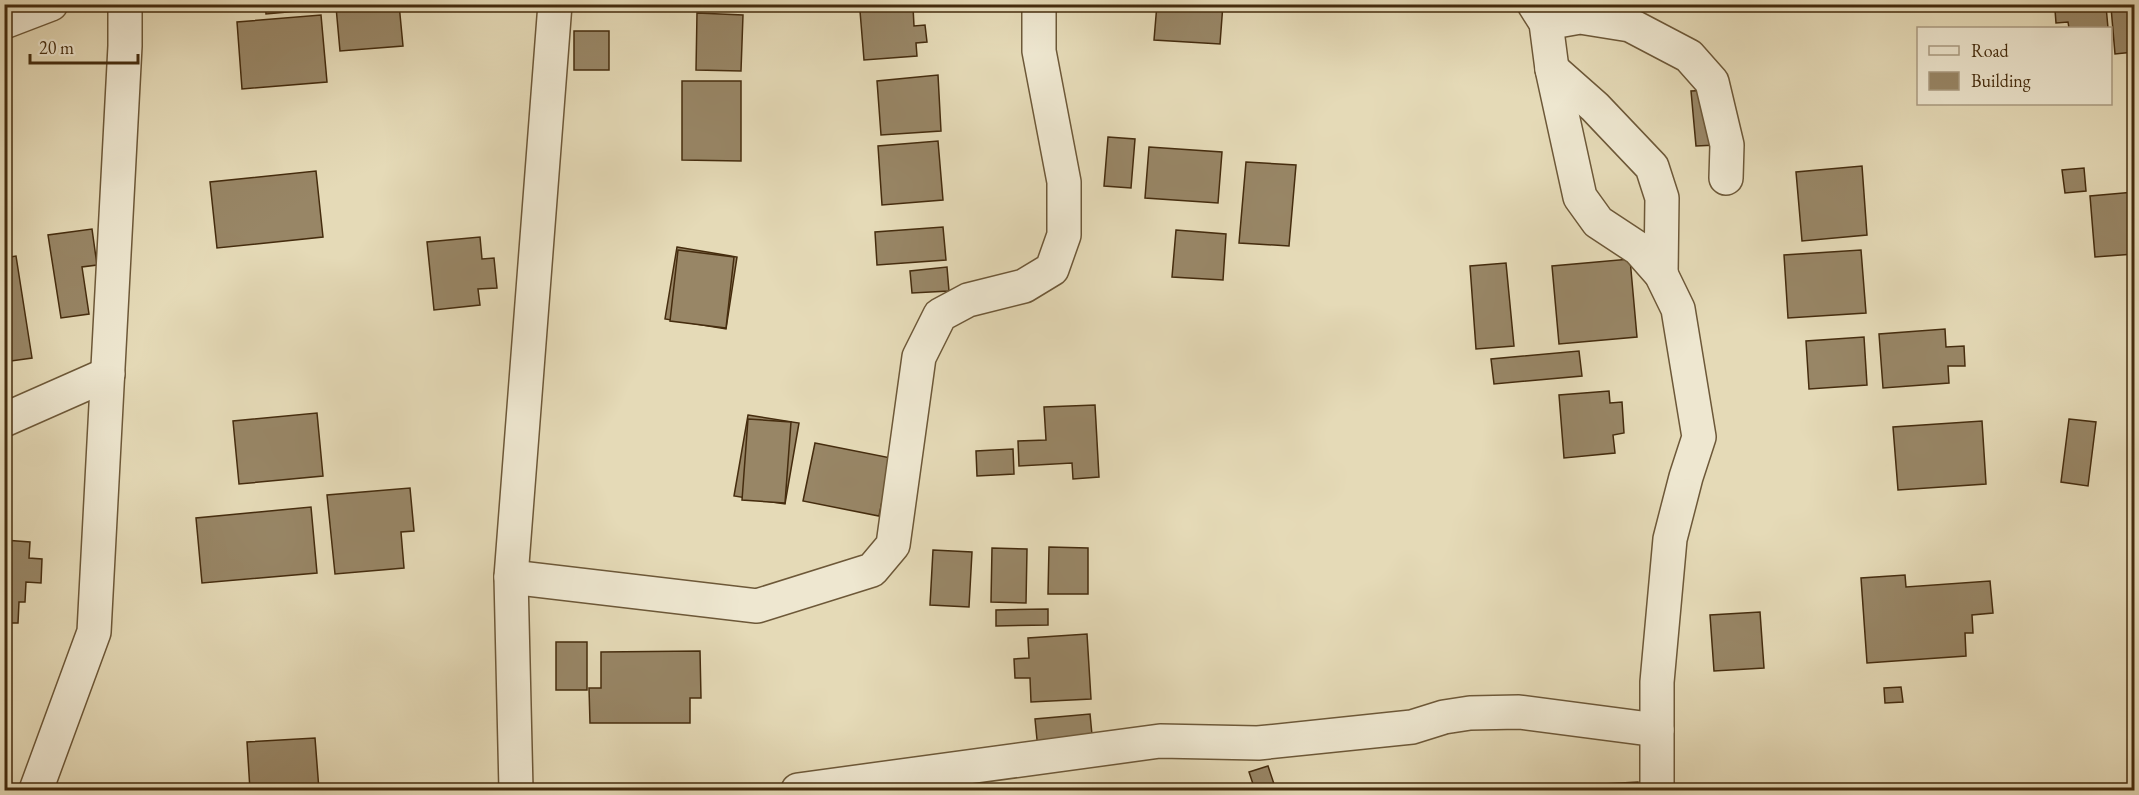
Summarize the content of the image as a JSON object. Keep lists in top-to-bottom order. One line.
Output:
{"legend":["Road","Building"],"scale_bar":"20 m"}
